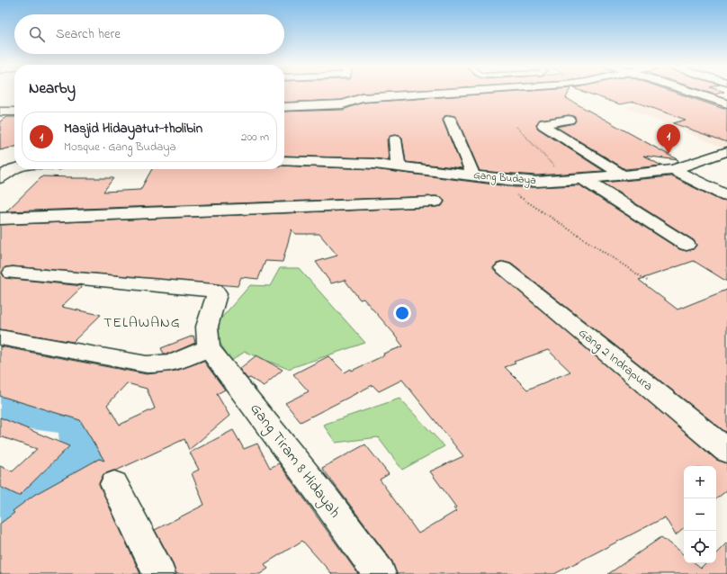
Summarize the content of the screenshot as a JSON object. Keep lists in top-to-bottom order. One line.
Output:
{"streets":{"street":["Gang Budaya","Gang 2 Indrapura","Gang Tiram 8 Hidayah"]},"districts":["TELAWANG"],"page":{"search":"Search here","heading":"Nearby","list":[{"mark":"1","name":"Masjid Hidayatut-tholibin","note":"Mosque · Gang Budaya","value":"200 m"}],"pins":"1","map_buttons":["+","−"]}}
